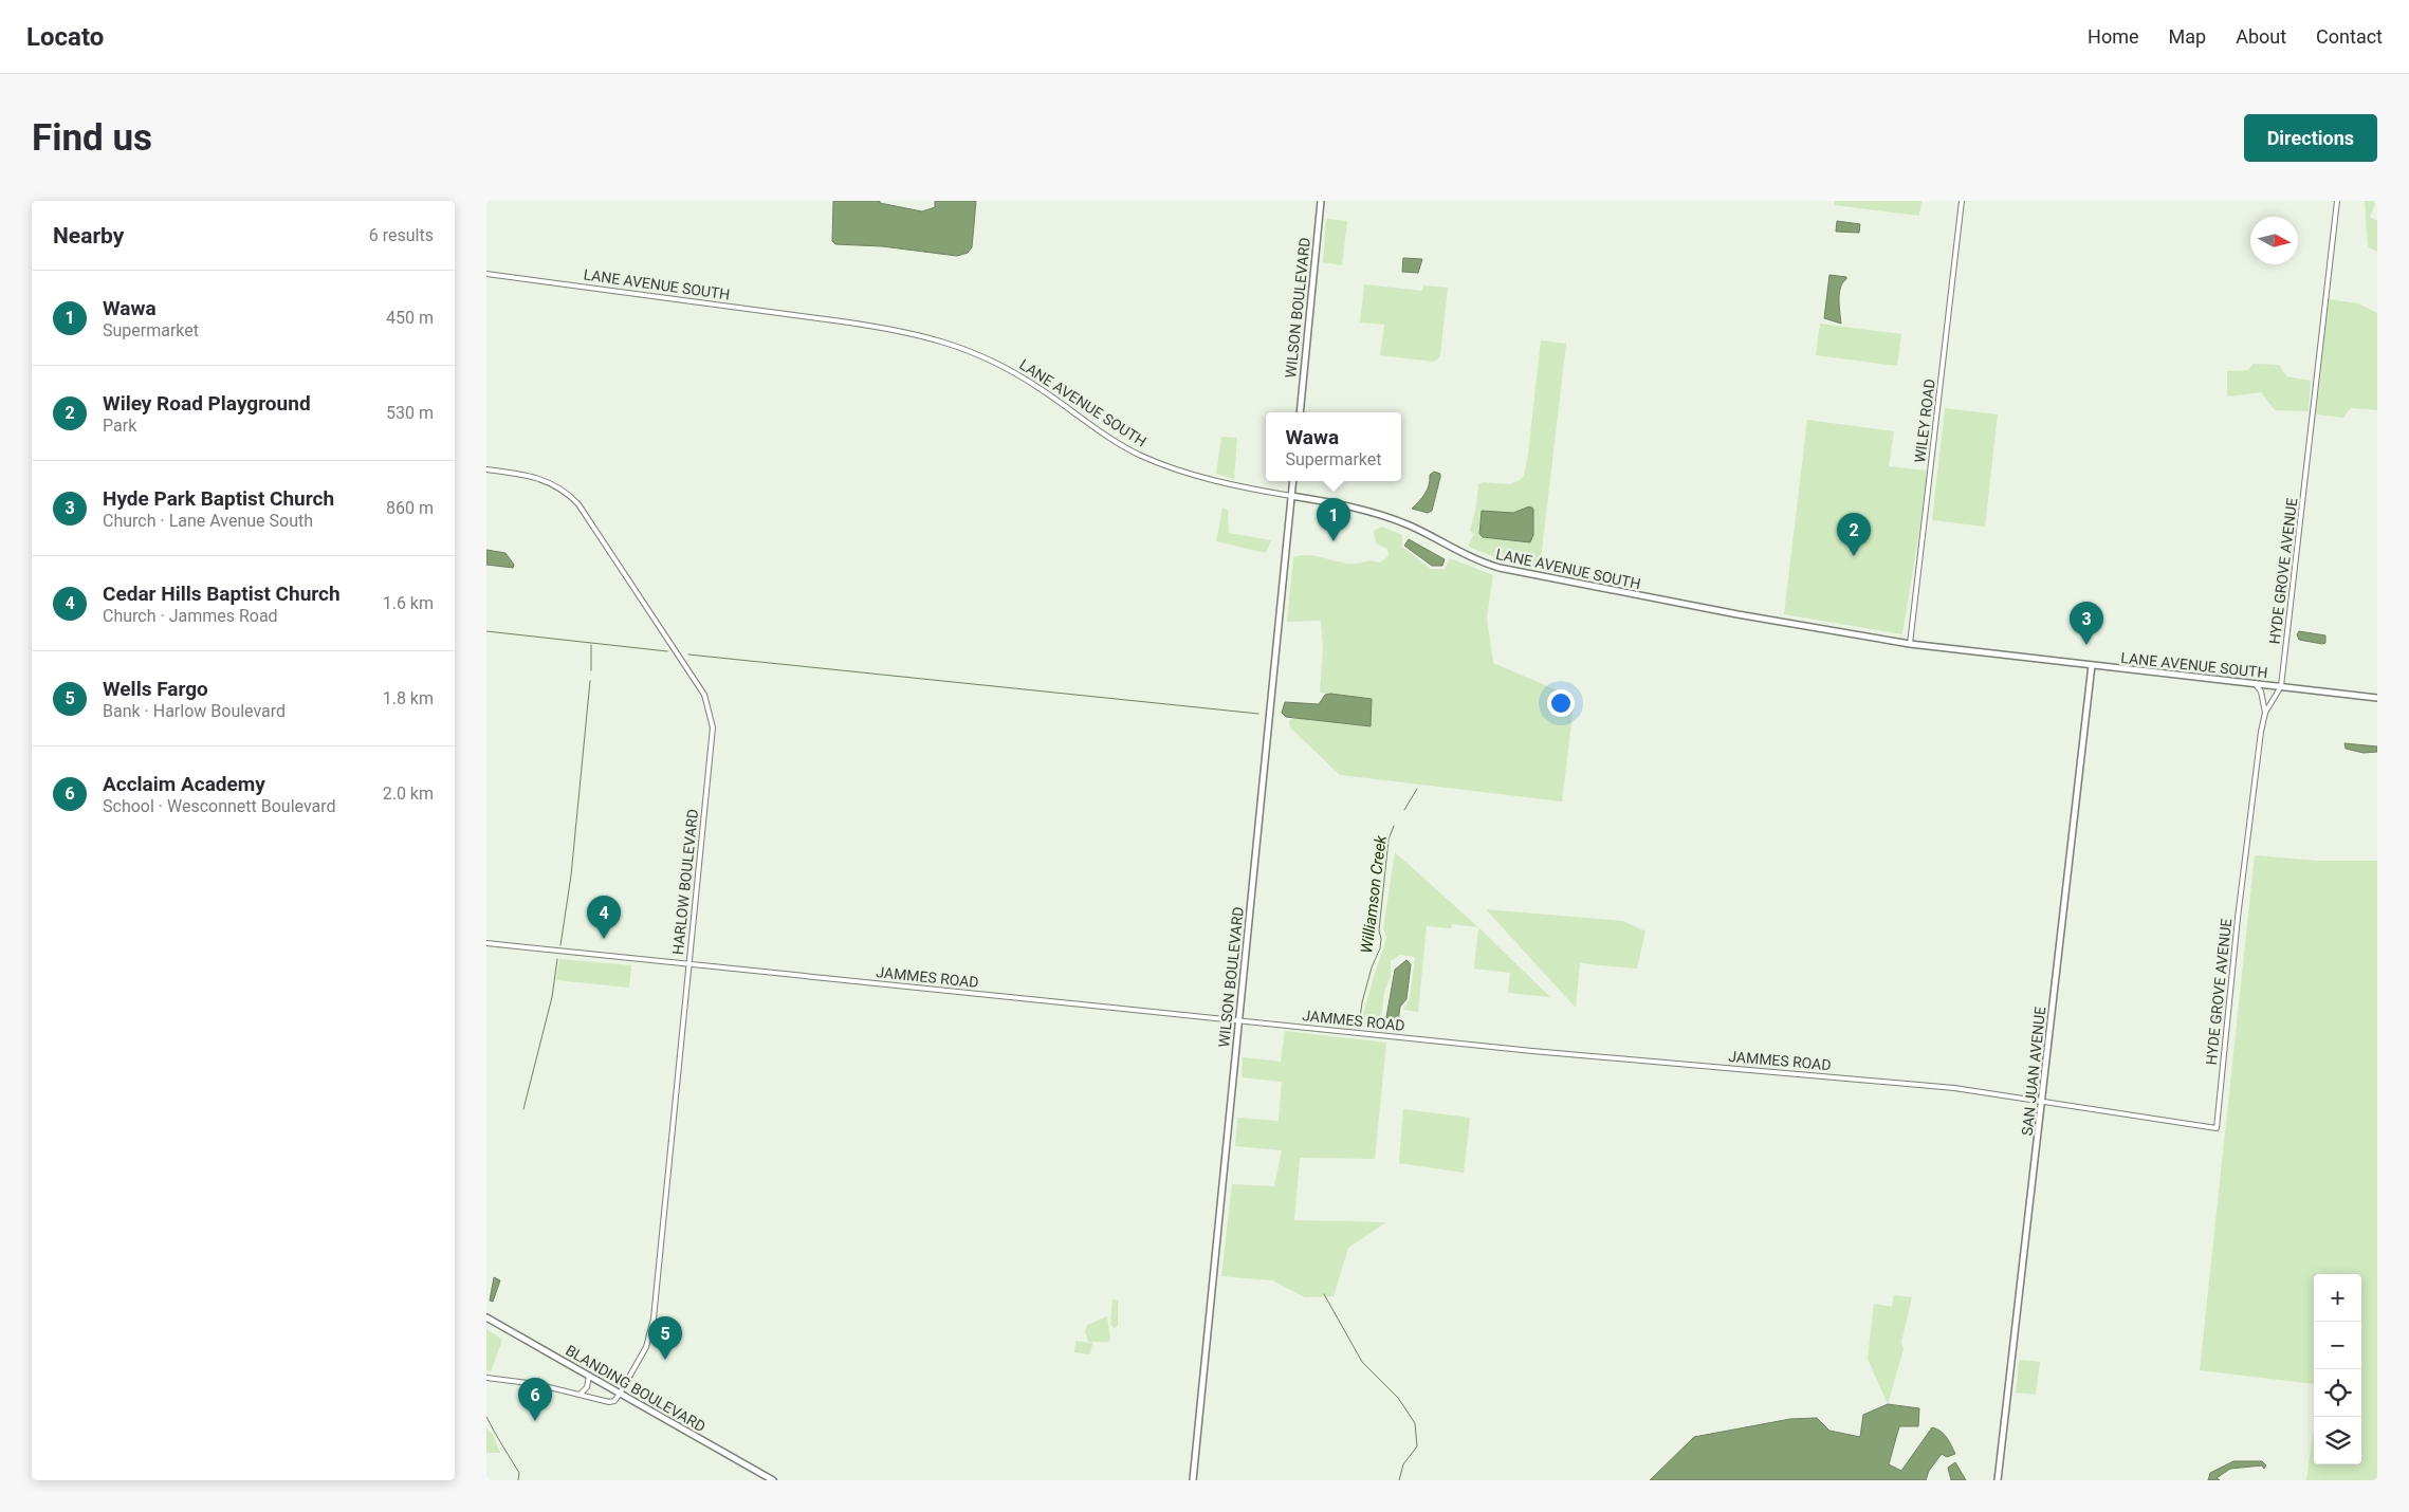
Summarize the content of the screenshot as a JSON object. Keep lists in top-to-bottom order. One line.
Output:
{"streets":{"main road":["LANE AVENUE SOUTH","WILSON BOULEVARD","SAN JUAN AVENUE","BLANDING BOULEVARD"],"street":["WILEY ROAD","HYDE GROVE AVENUE","HARLOW BOULEVARD","JAMMES ROAD"]},"crossings":[["LANE AVENUE SOUTH","WILSON BOULEVARD"],["LANE AVENUE SOUTH","WILEY ROAD"],["LANE AVENUE SOUTH","HYDE GROVE AVENUE"],["LANE AVENUE SOUTH","SAN JUAN AVENUE"],["WILSON BOULEVARD","JAMMES ROAD"],["HYDE GROVE AVENUE","JAMMES ROAD"],["HARLOW BOULEVARD","JAMMES ROAD"],["HARLOW BOULEVARD","BLANDING BOULEVARD"],["JAMMES ROAD","SAN JUAN AVENUE"]],"water":["Williamson Creek"],"north":"right","page":{"header":"Locato","nav":["Home","Map","About","Contact"],"buttons":"Directions","title":"Find us","heading":["Nearby","6 results"],"list":[{"mark":"1","name":"Wawa","note":"Supermarket","value":"450 m"},{"mark":"2","name":"Wiley Road Playground","note":"Park","value":"530 m"},{"mark":"3","name":"Hyde Park Baptist Church","note":"Church · Lane Avenue South","value":"860 m"},{"mark":"4","name":"Cedar Hills Baptist Church","note":"Church · Jammes Road","value":"1.6 km"},{"mark":"5","name":"Wells Fargo","note":"Bank · Harlow Boulevard","value":"1.8 km"},{"mark":"6","name":"Acclaim Academy","note":"School · Wesconnett Boulevard","value":"2.0 km"}],"popup":["Wawa","Supermarket"],"pins":["1","2","3","4","5","6"],"map_buttons":["+","−"]}}
